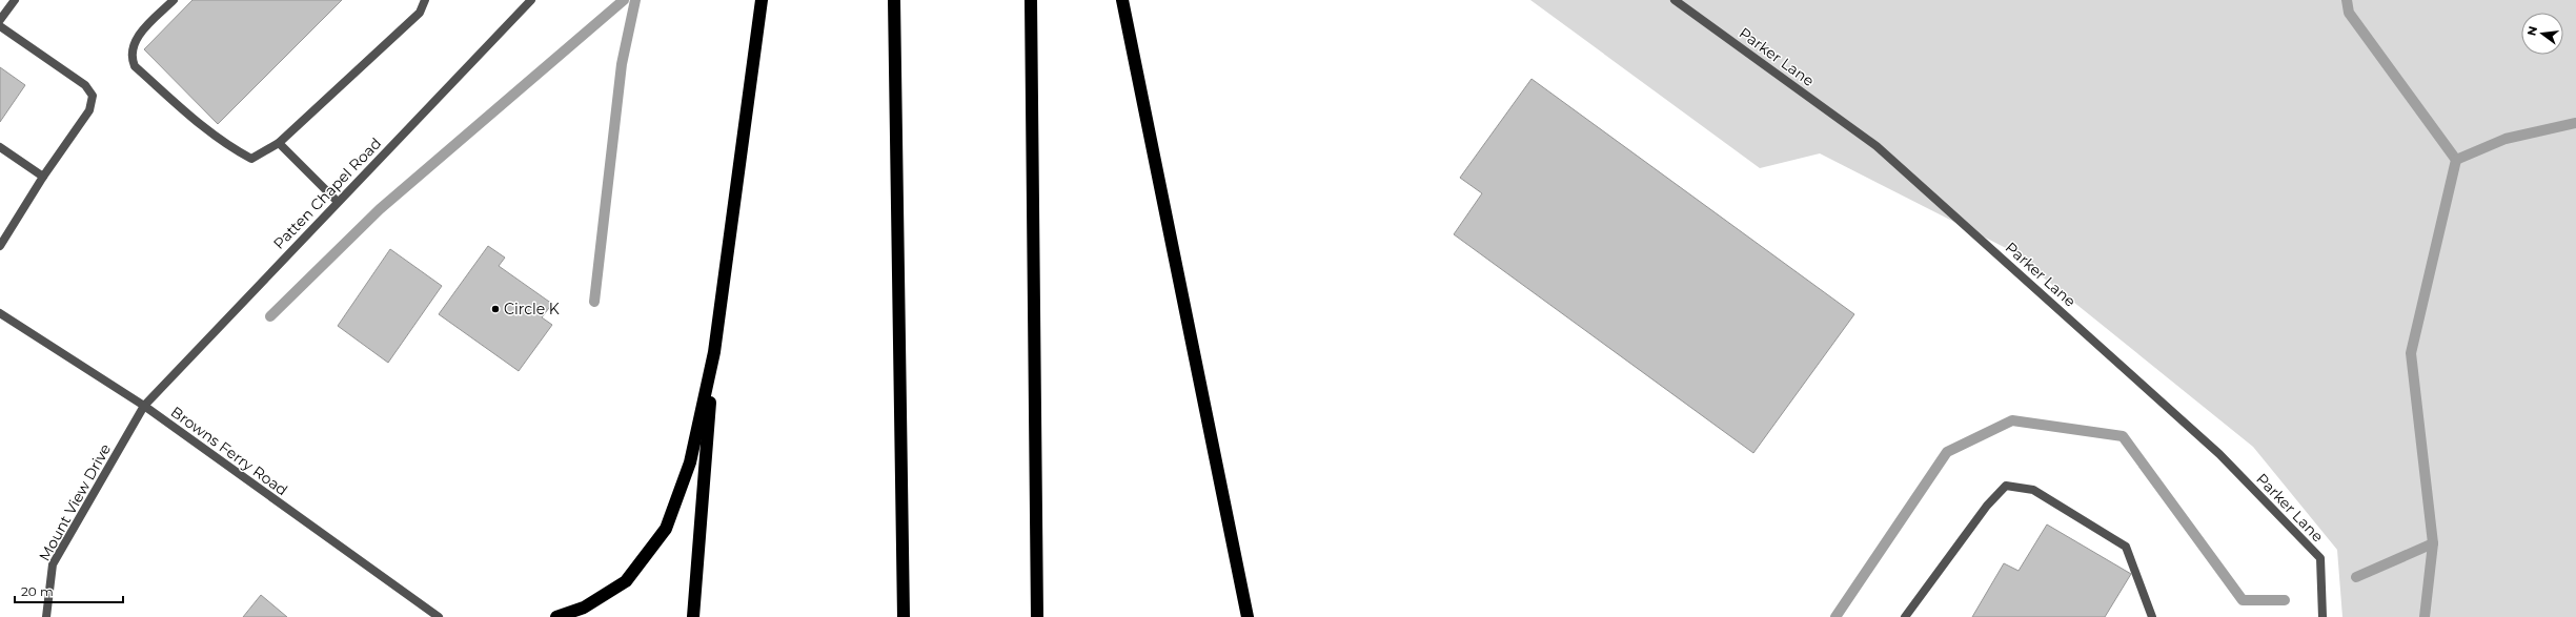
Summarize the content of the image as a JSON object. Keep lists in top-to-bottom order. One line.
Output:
{"streets":{"street":["Parker Lane","Patten Chapel Road","Browns Ferry Road","Mount View Drive"]},"crossings":[["Patten Chapel Road","Browns Ferry Road"],["Patten Chapel Road","Mount View Drive"],["Browns Ferry Road","Mount View Drive"]],"places":["Circle K"],"scale_bar":"20 m","north":"left"}
